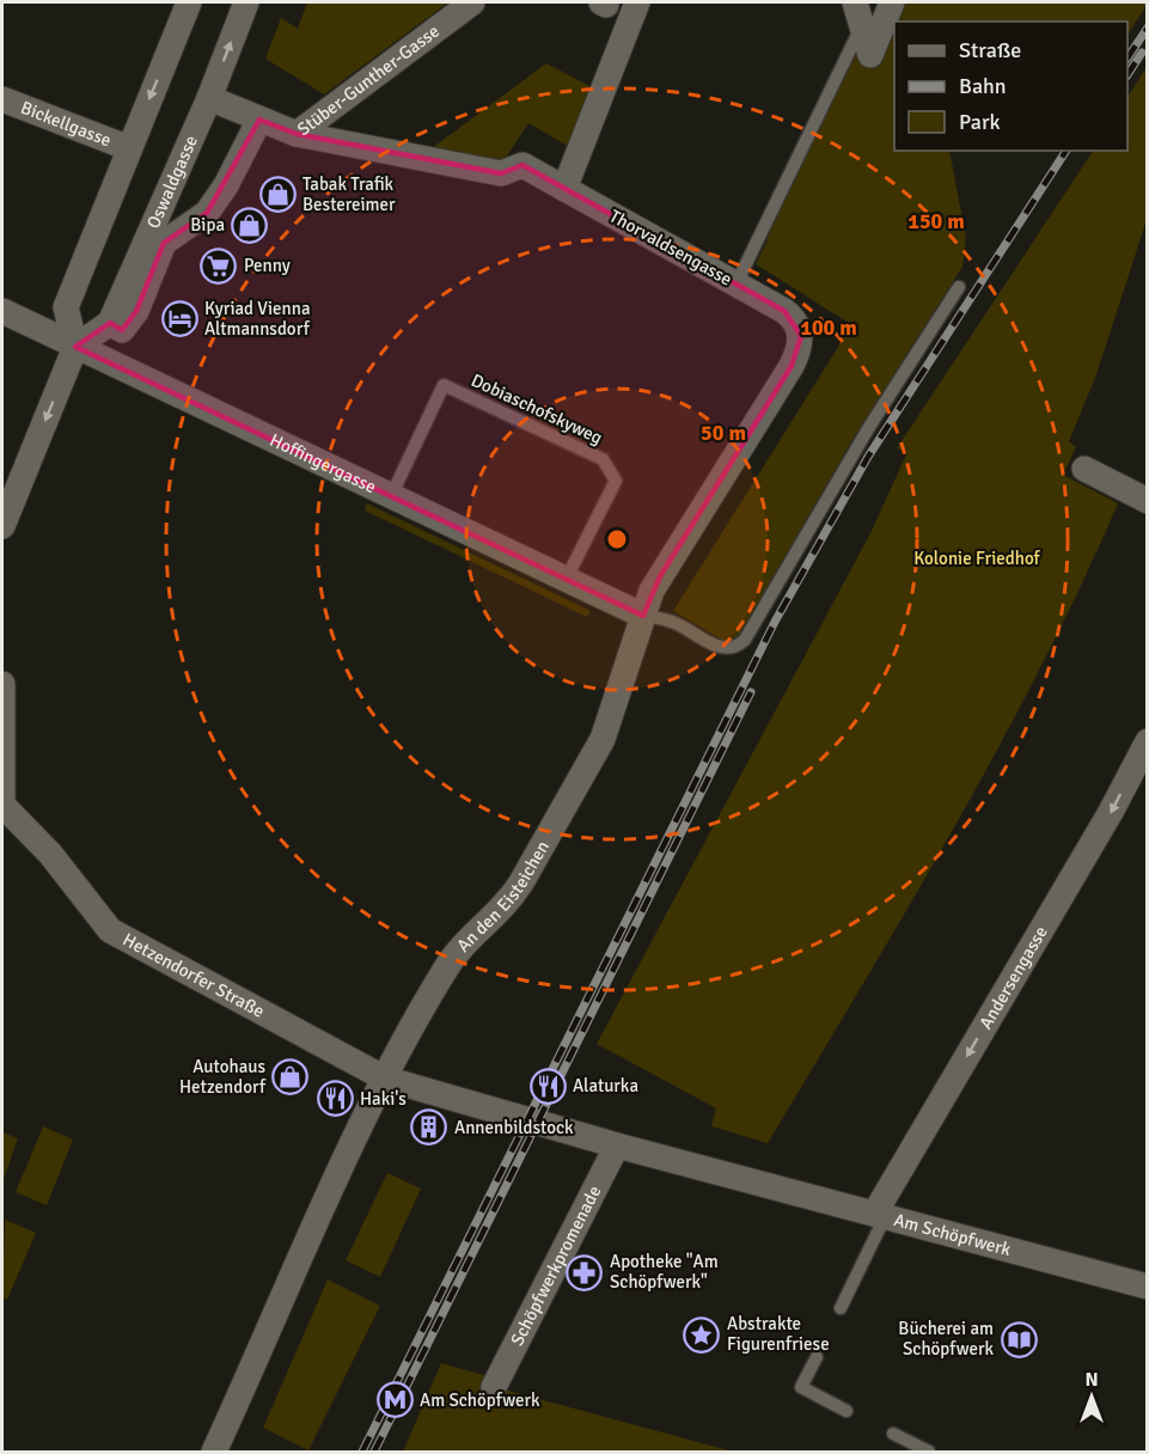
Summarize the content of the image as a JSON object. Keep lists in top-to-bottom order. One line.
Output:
{"streets":{"street":["Stüber-Gunther-Gasse","Bickellgasse","Oswaldgasse","Thorvaldsengasse","Hoffingergasse","An den Eisteichen","Hetzendorfer Straße","Andersengasse","Am Schöpfwerk","Schöpfwerkpromenade"],"lane":["Dobiaschofskyweg"]},"crossings":[["Stüber-Gunther-Gasse","Oswaldgasse"],["Stüber-Gunther-Gasse","Thorvaldsengasse"],["Thorvaldsengasse","An den Eisteichen"],["Dobiaschofskyweg","Hoffingergasse"],["Hoffingergasse","An den Eisteichen"],["An den Eisteichen","Hetzendorfer Straße"],["An den Eisteichen","Am Schöpfwerk"],["Hetzendorfer Straße","Am Schöpfwerk"],["Andersengasse","Am Schöpfwerk"],["Am Schöpfwerk","Schöpfwerkpromenade"]],"one_way":["Andersengasse"],"parks":["Kolonie Friedhof"],"places":{"shop":["Tabak Trafik Bestereimer","Bipa","Autohaus Hetzendorf"],"supermarket":["Penny"],"hotel":["Kyriad Vienna Altmannsdorf"],"restaurant":["Alaturka","Haki's"],"building":["Annenbildstock"],"pharmacy":["Apotheke \"Am Schöpfwerk\""],"place":["Abstrakte Figurenfriese"],"library":["Bücherei am Schöpfwerk"],"metro station":["Am Schöpfwerk"]},"legend":["Straße","Bahn","Park"],"north":"top","rings":["150 m","100 m","50 m"]}
